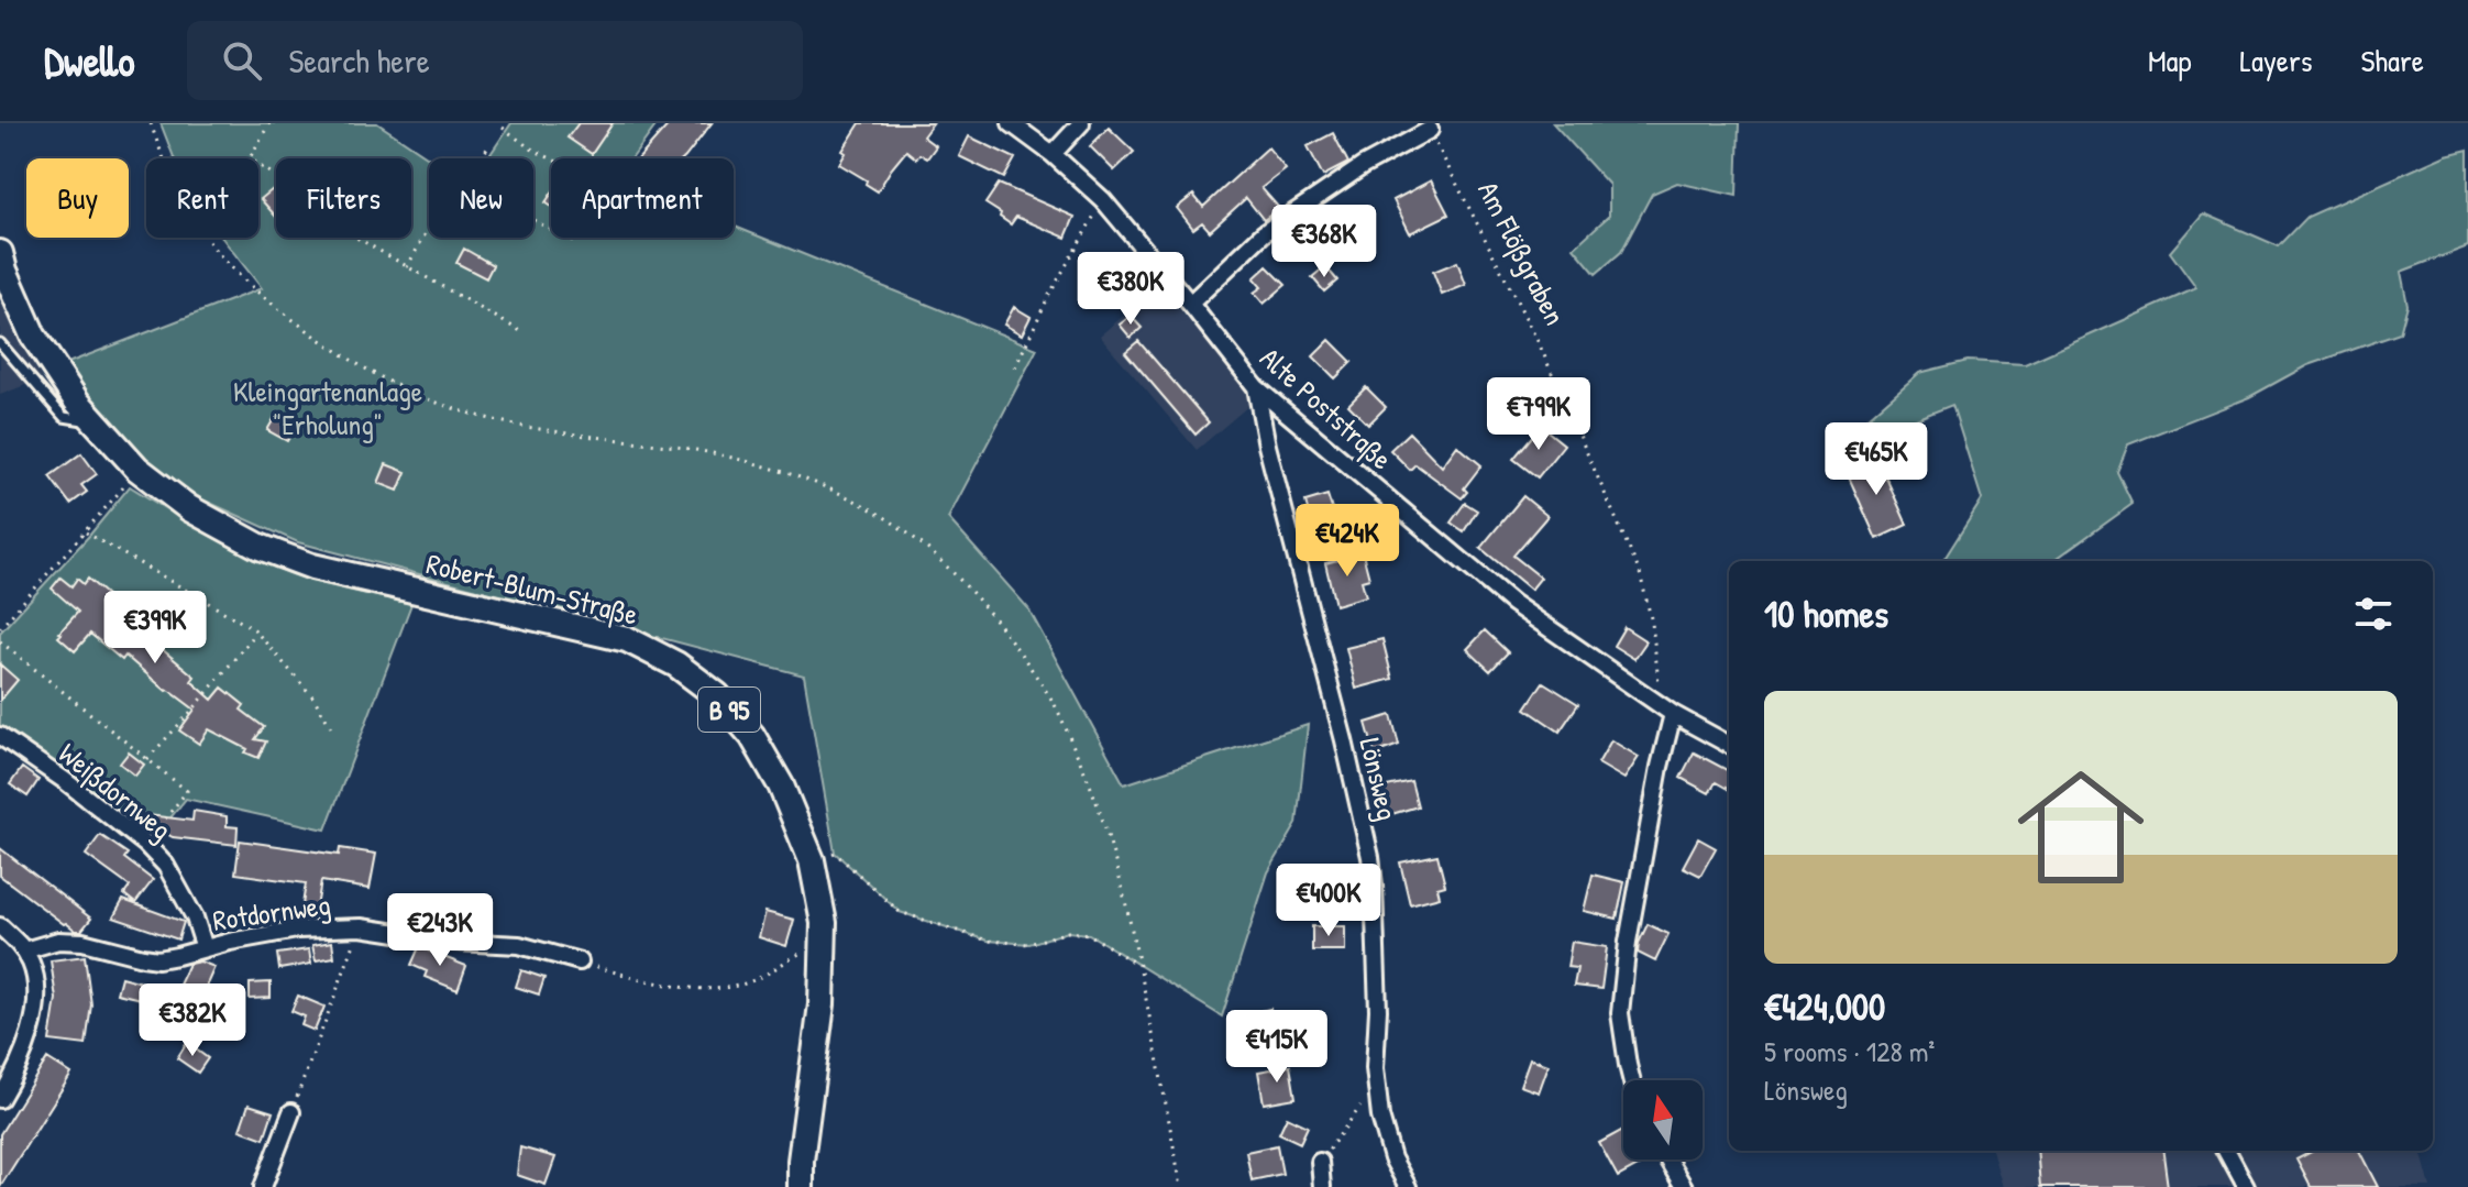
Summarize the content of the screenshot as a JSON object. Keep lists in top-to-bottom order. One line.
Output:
{"streets":{"main road":["Robert-Blum-Straße","B 95"],"street":["Alte Poststraße","Lönsweg","Weißdornweg","Rotdornweg"],"path":["Am Flößgraben"]},"crossings":[["Am Flößgraben","Alte Poststraße"],["Alte Poststraße","Lönsweg"],["Weißdornweg","Rotdornweg"]],"parks":["Kleingartenanlage \"Erholung\""],"north":"top","page":{"header":"Dwello","search":"Search here","nav":["Map","Layers","Share"],"chip":["Buy","Rent","Filters","New","Apartment"],"price":["€368K","€380K","€799K","€465K","€424K","€399K","€400K","€243K","€382K","€415K"],"heading":"10 homes","list":[{"name":"€424,000","note":"5 rooms · 128 m² · Lönsweg"}]}}
